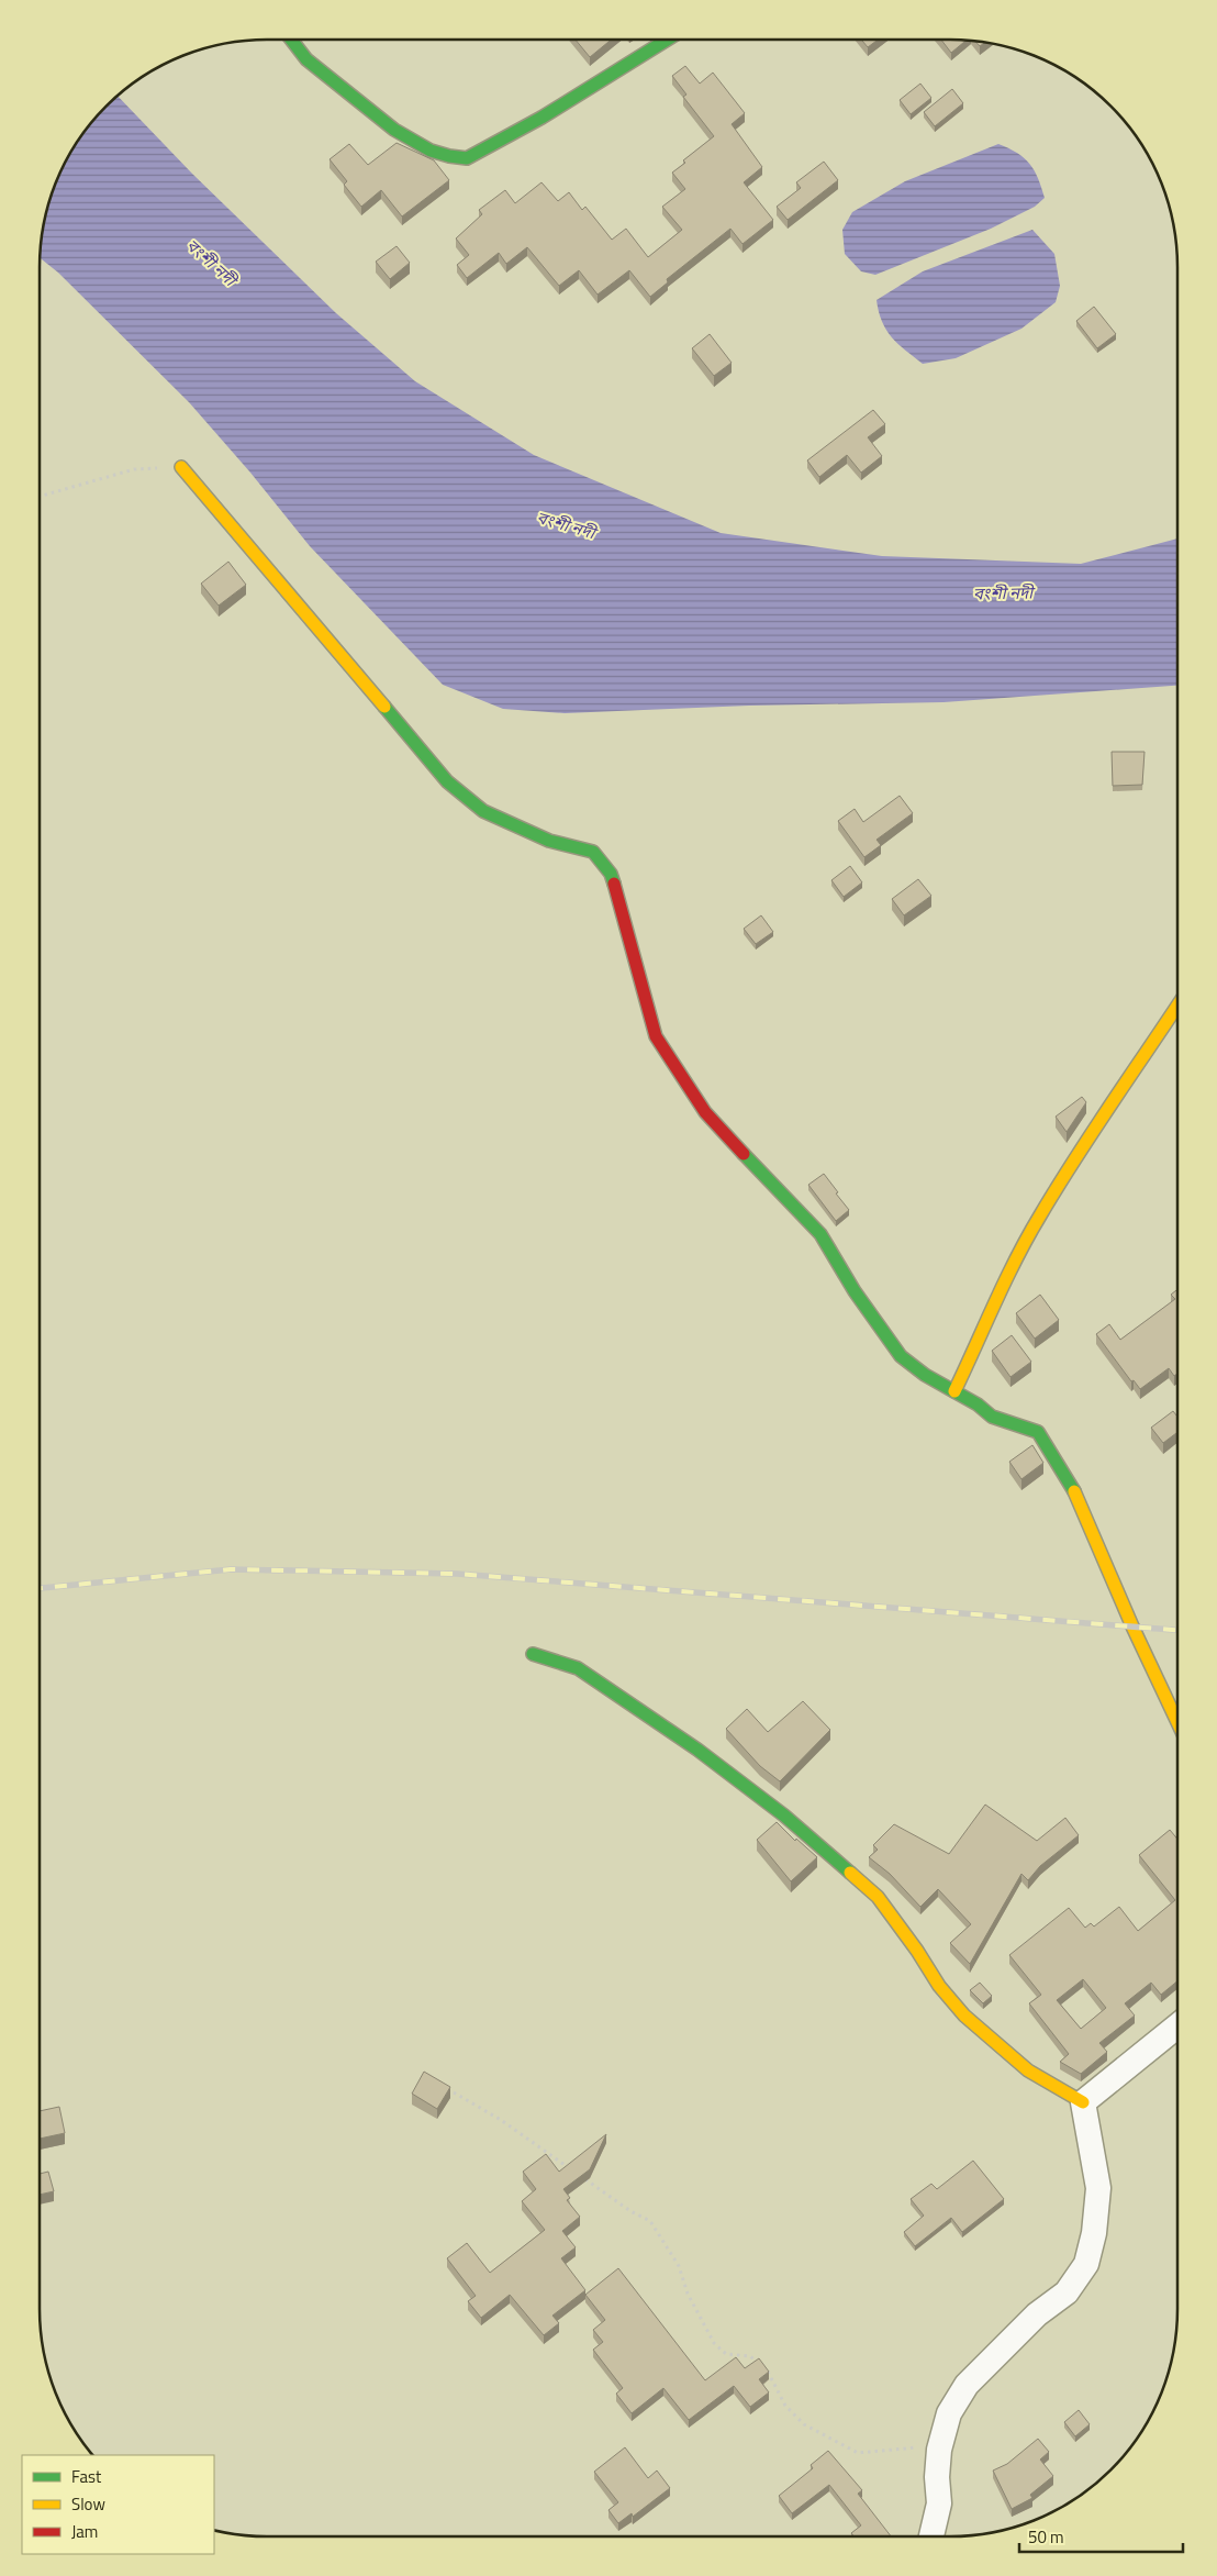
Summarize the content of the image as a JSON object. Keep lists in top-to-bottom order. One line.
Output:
{"water":["বংশী নদী"],"legend":["Fast","Slow","Jam"],"scale_bar":"50 m"}
